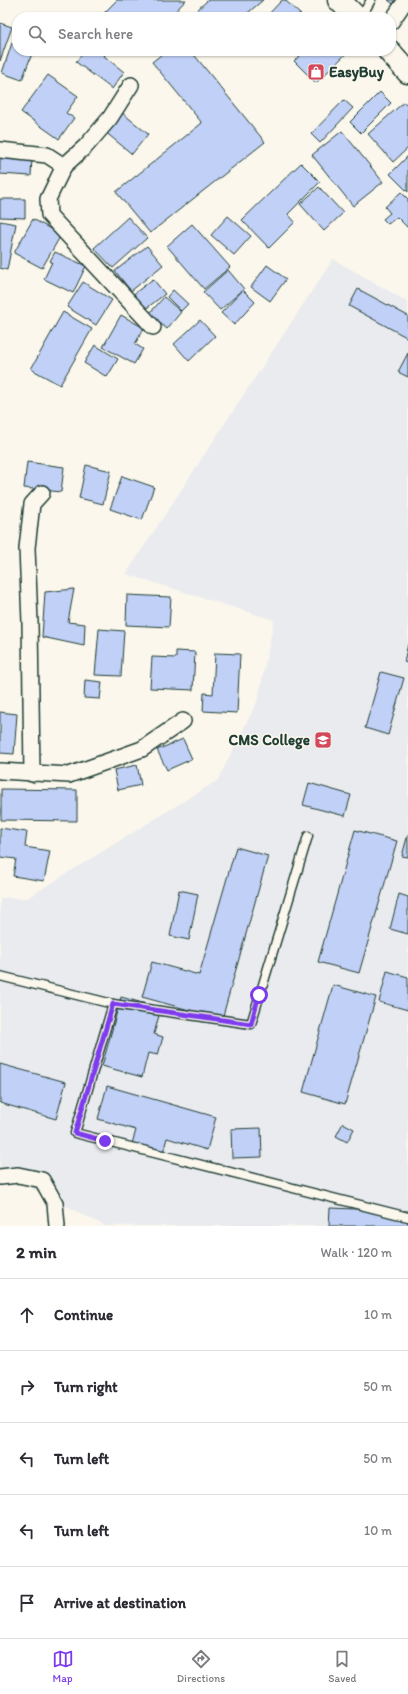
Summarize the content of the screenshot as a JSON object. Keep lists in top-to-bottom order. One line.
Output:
{"places":{"shop":["EasyBuy"],"school or university":["CMS College"]},"page":{"search":"Search here","heading":["2 min","Walk · 120 m"],"list":[["Continue","10 m"],["Turn right","50 m"],["Turn left","50 m"],["Turn left","10 m"],"Arrive at destination"],"nav":["Map","Directions","Saved"]}}
